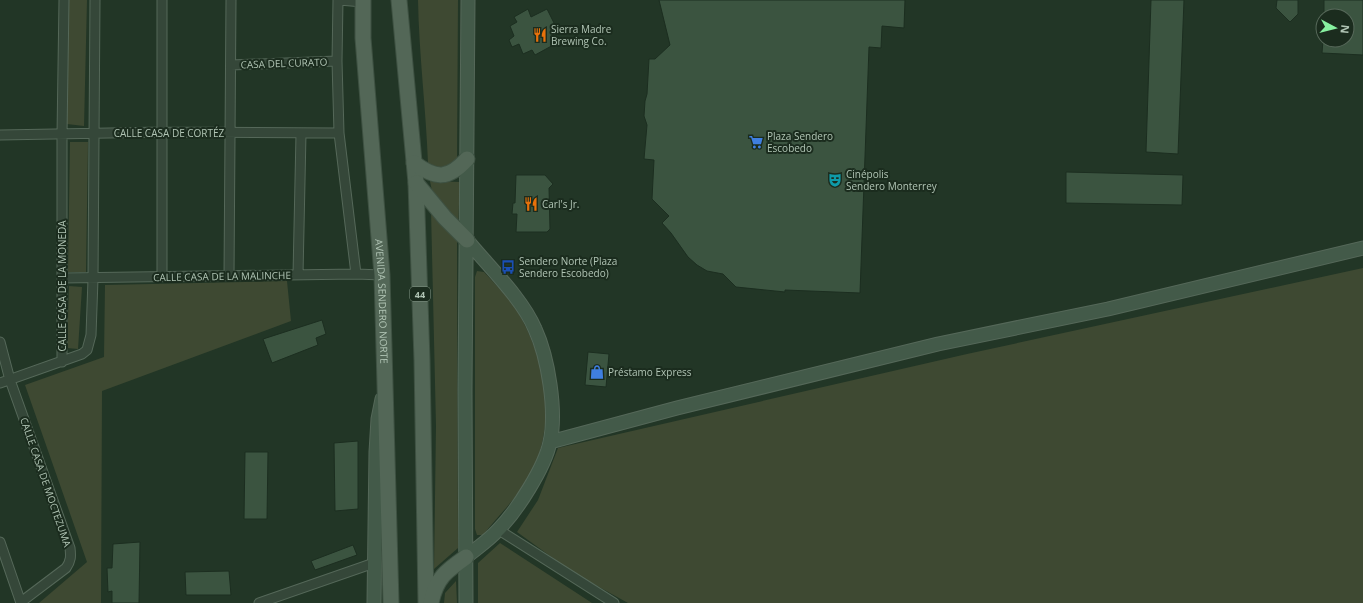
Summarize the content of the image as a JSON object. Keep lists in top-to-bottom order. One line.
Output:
{"streets":{"main road":["44","AVENIDA SENDERO NORTE"],"street":["CASA DEL CURATO","CALLE CASA DE CORTÉZ","CALLE CASA DE LA MALINCHE","CALLE CASA DE LA MONEDA","CALLE CASA DE MOCTEZUMA"]},"crossings":[["CALLE CASA DE CORTÉZ","CALLE CASA DE LA MONEDA"],["CALLE CASA DE LA MALINCHE","CALLE CASA DE LA MONEDA"],["CALLE CASA DE LA MALINCHE","AVENIDA SENDERO NORTE"]],"places":{"restaurant":["Sierra Madre Brewing Co.","Carl's Jr."],"supermarket":["Plaza Sendero Escobedo"],"theatre":["Cinépolis Sendero Monterrey"],"bus stop":["Sendero Norte (Plaza Sendero Escobedo)"],"shop":["Préstamo Express"]},"north":"right"}
